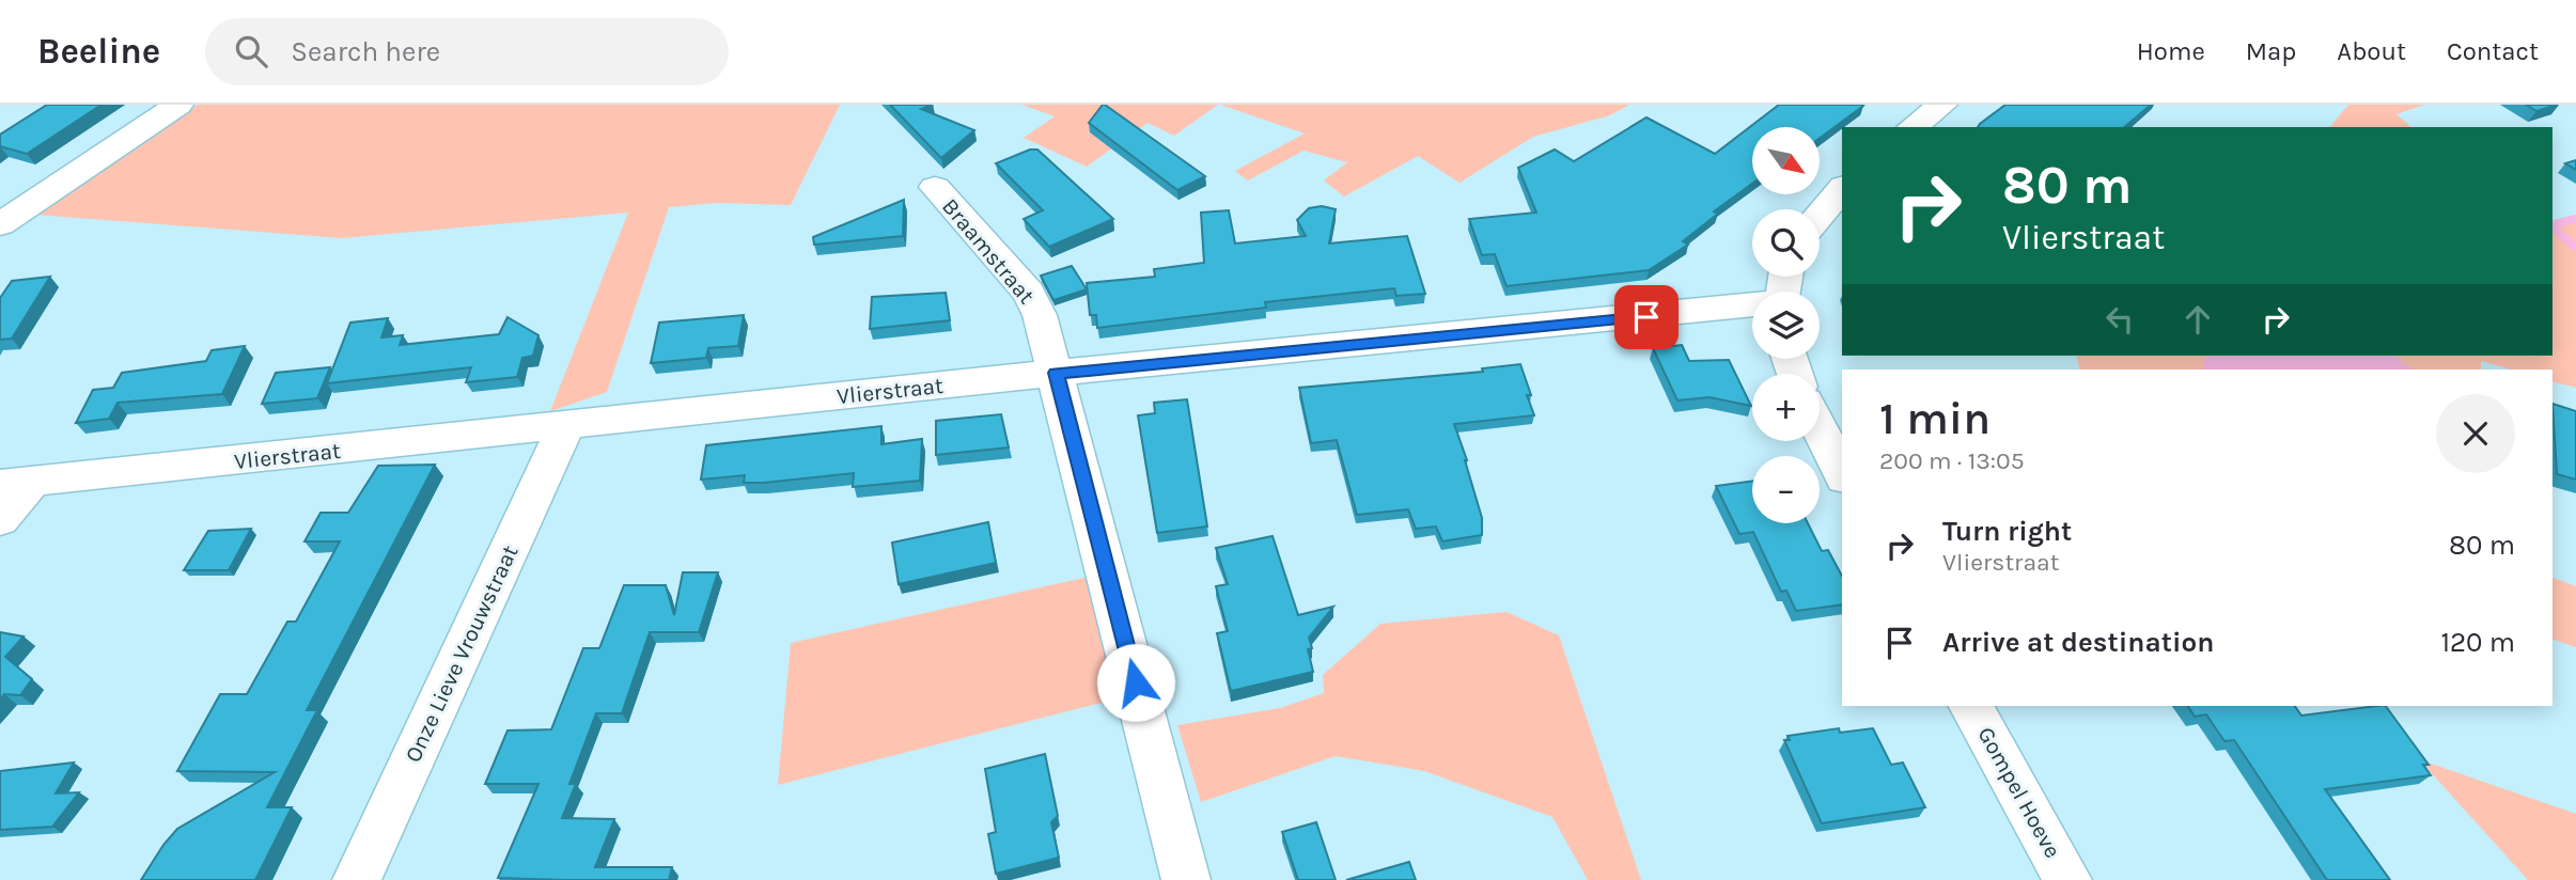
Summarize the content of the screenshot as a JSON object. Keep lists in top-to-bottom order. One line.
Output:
{"streets":{"street":["Braamstraat","Vlierstraat","Onze Lieve Vrouwstraat","Gompel Hoeve"]},"crossings":[["Braamstraat","Vlierstraat"],["Vlierstraat","Onze Lieve Vrouwstraat"]],"north":"bottom right","page":{"header":"Beeline","search":"Search here","nav":["Home","Map","About","Contact"],"map_buttons":["+","−"],"turn":["80 m","Vlierstraat"],"heading":["1 min","200 m · 13:05"],"list":[{"name":"Turn right","note":"Vlierstraat","value":"80 m"},{"name":"Arrive at destination","value":"120 m"}]}}
